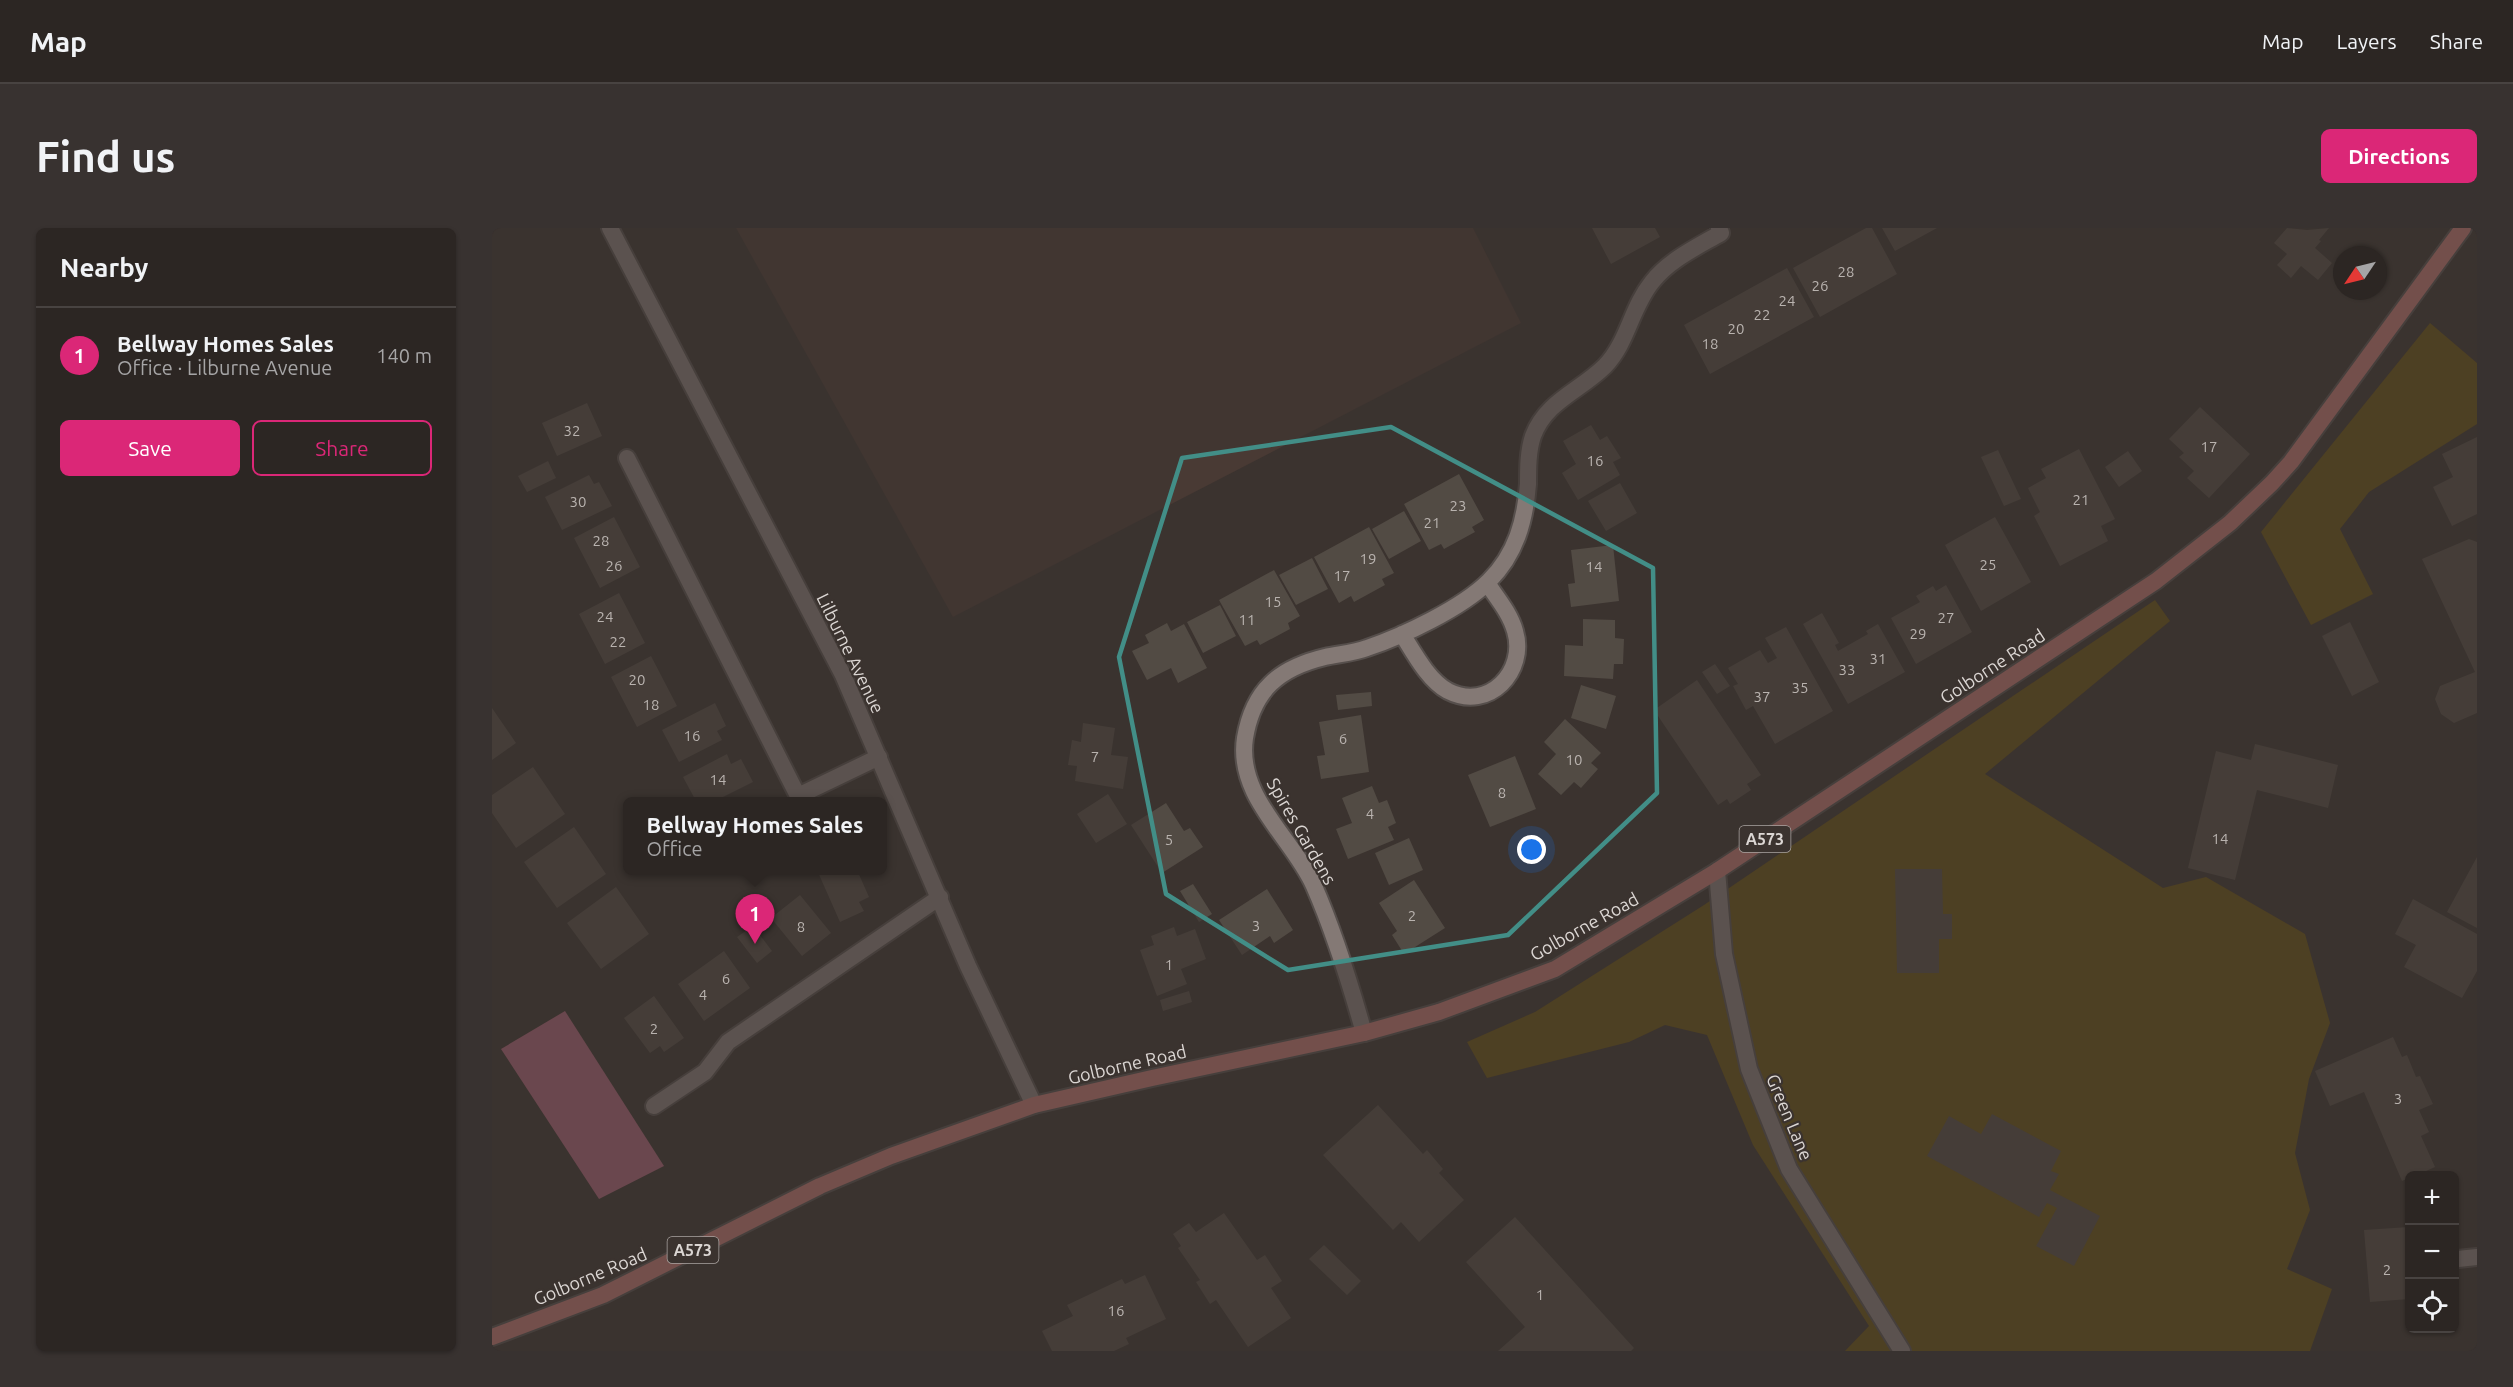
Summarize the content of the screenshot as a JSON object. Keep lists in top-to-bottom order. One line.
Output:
{"streets":{"main road":["Golborne Road","A573"],"street":["Lilburne Avenue","Spires Gardens","Green Lane"]},"crossings":[["Lilburne Avenue","Golborne Road"],["Golborne Road","Spires Gardens"],["Golborne Road","Green Lane"]],"house_numbers":["28","26","24","22","20","18","32","17","16","21","30","23","21","28","19","25","26","14","17","15","24","27","11","29","22","31","33","20","35","37","18","16","6","7","10","14","8","4","14","5","2","3","8","1","6","4","2","3","2","1","16"],"north":"bottom left","page":{"header":"Map","nav":["Map","Layers","Share"],"buttons":["Directions",["Save","Share"]],"title":"Find us","heading":"Nearby","list":[{"mark":"1","name":"Bellway Homes Sales","note":"Office · Lilburne Avenue","value":"140 m"}],"popup":["Bellway Homes Sales","Office"],"pins":"1","map_buttons":["+","−"]}}
